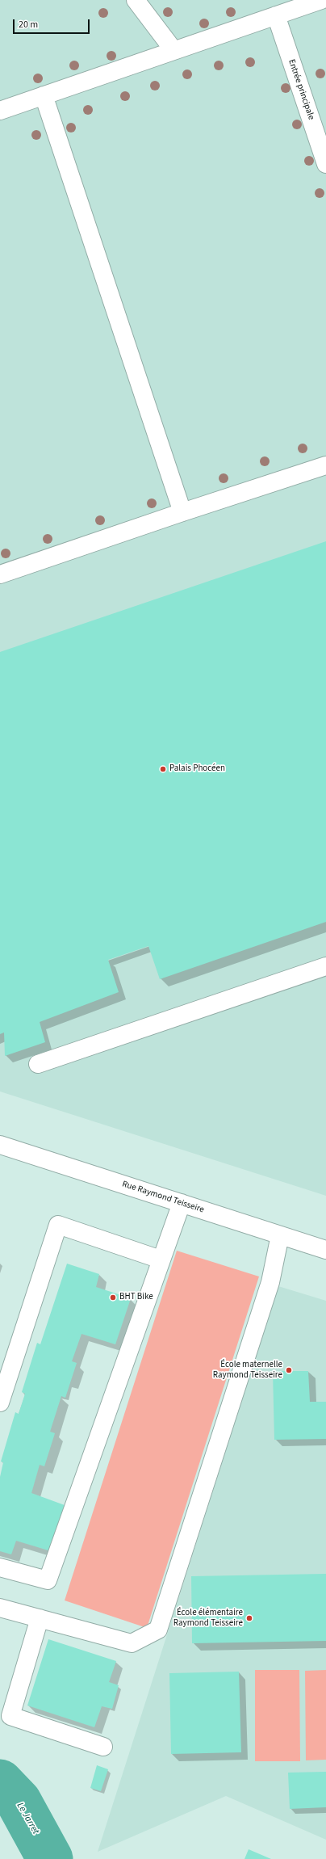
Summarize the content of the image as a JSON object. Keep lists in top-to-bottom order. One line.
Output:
{"streets":{"street":["Entrée principale","Rue Raymond Teisseire"]},"water":["Le Jarret"],"places":["Palais Phocéen","BHT Bike","École maternelle Raymond Teisseire","École élémentaire Raymond Teisseire"],"scale_bar":"20 m"}
